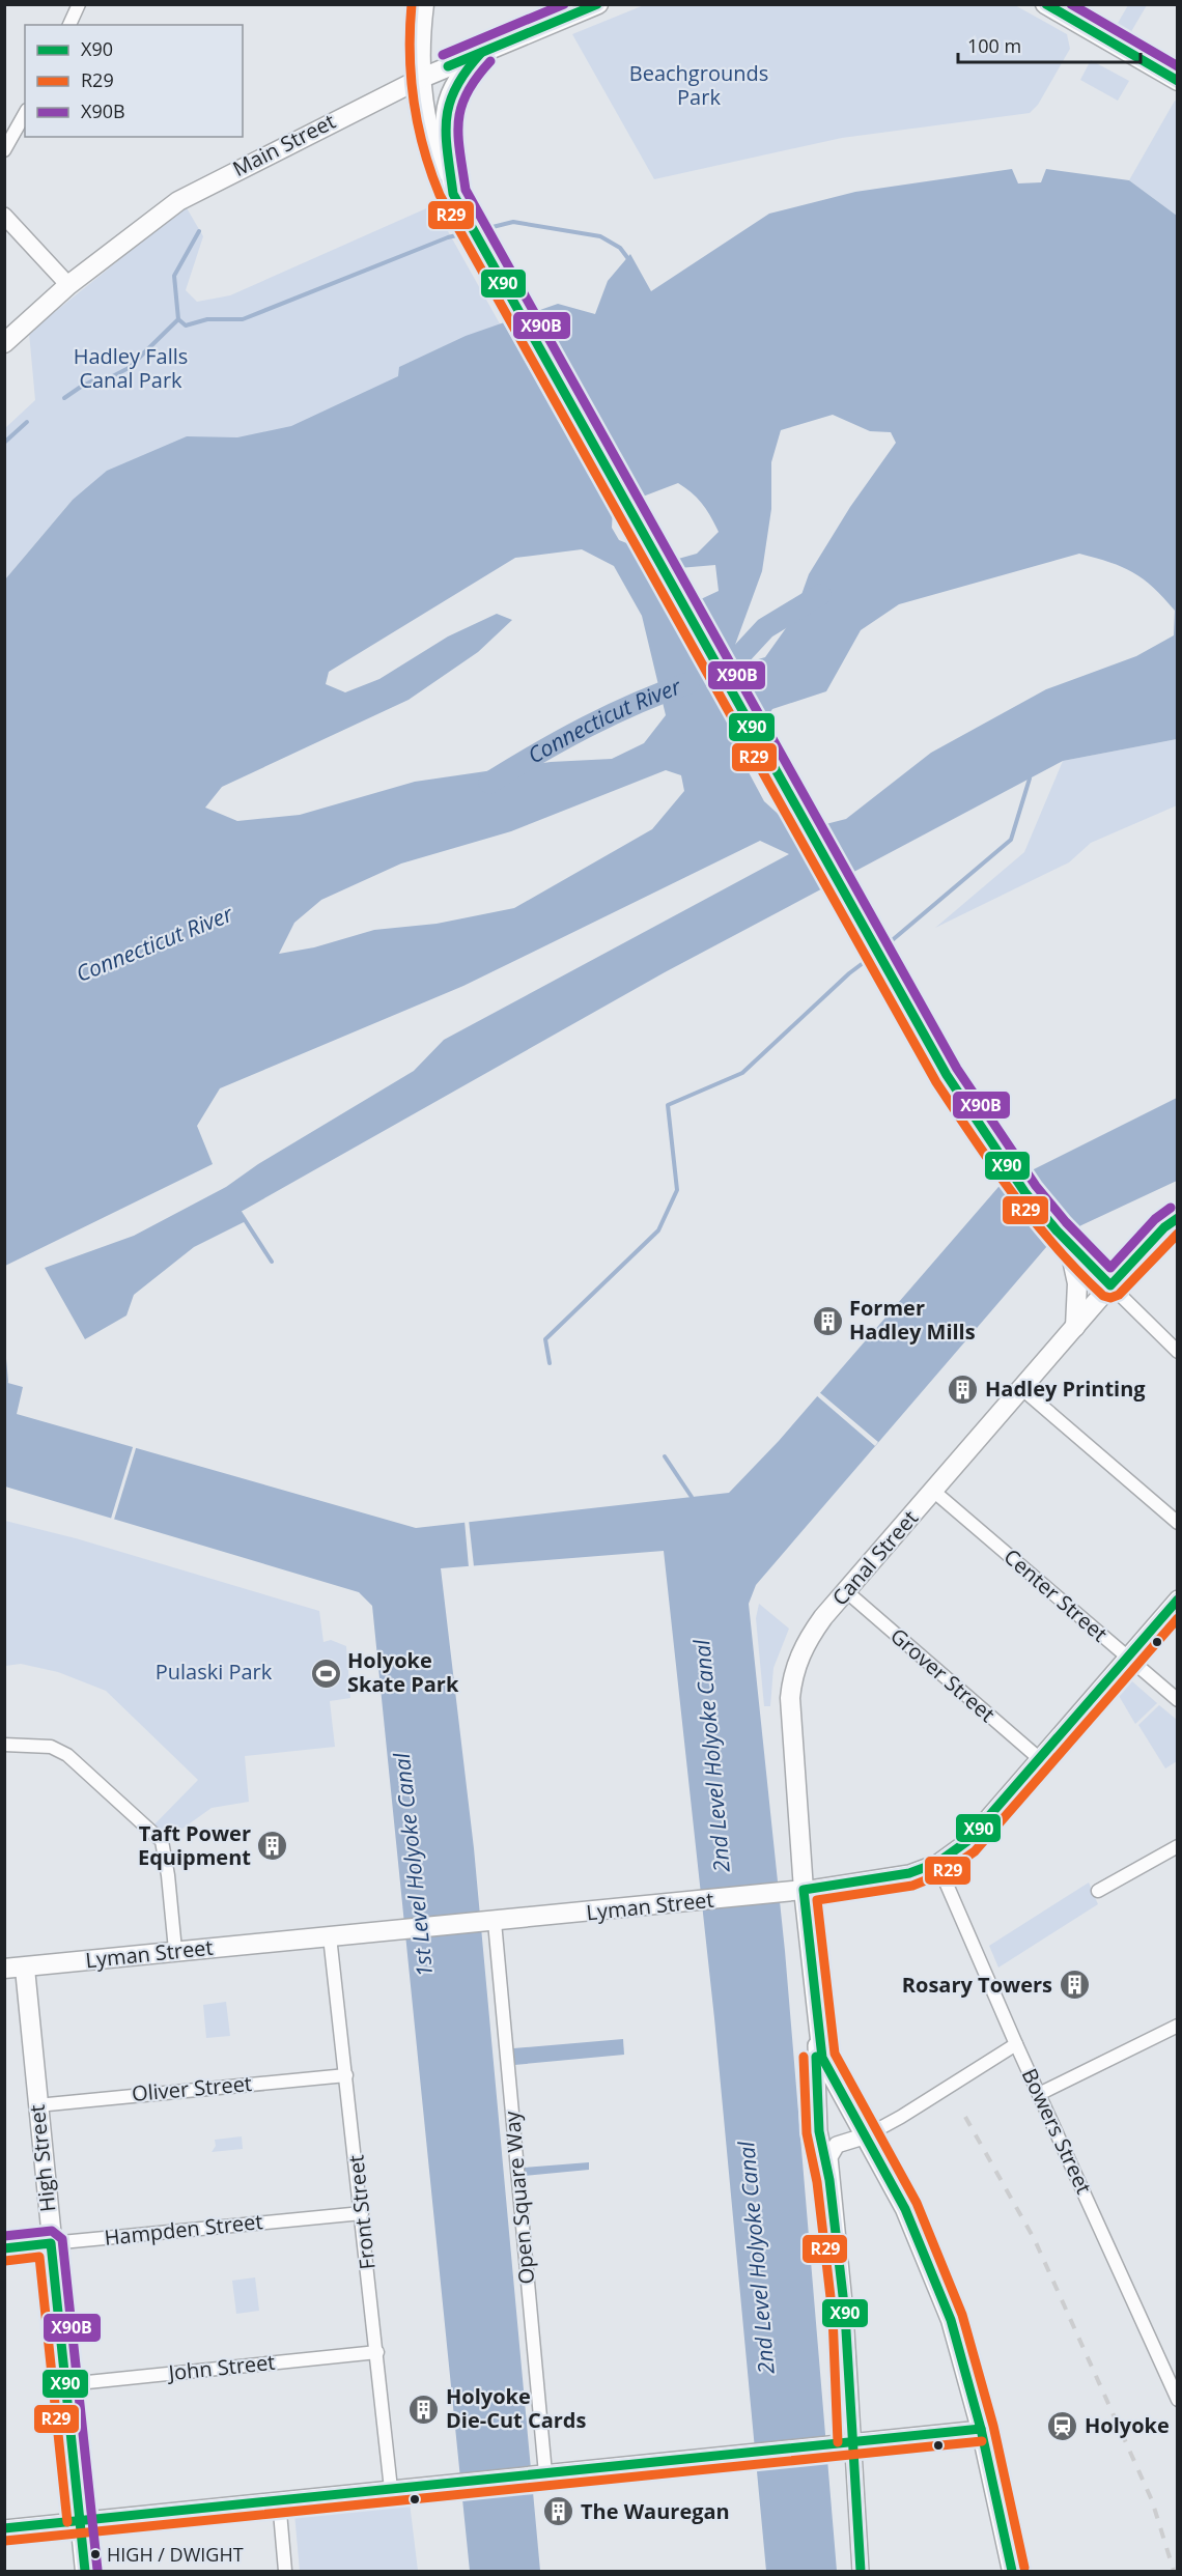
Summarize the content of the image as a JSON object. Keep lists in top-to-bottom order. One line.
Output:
{"streets":{"main road":["Main Street","Canal Street","Lyman Street","High Street"],"street":["Center Street","Grover Street","Oliver Street","Bowers Street","Open Square Way","Front Street","Hampden Street","John Street"]},"crossings":[["Canal Street","Center Street"],["Canal Street","Grover Street"],["Canal Street","Lyman Street"],["Center Street","Lyman Street"],["Grover Street","Lyman Street"],["Lyman Street","Bowers Street"],["Lyman Street","High Street"],["Lyman Street","Open Square Way"],["Lyman Street","Front Street"],["Oliver Street","High Street"],["Oliver Street","Front Street"],["High Street","Hampden Street"],["High Street","John Street"],["Front Street","Hampden Street"],["Front Street","John Street"]],"water":["Connecticut River","2nd Level Holyoke Canal","1st Level Holyoke Canal"],"parks":["Beachgrounds Park","Hadley Falls Canal Park","Pulaski Park"],"places":{"building":["Former Hadley Mills","Hadley Printing","Taft Power Equipment","Rosary Towers","Holyoke Die-Cut Cards","The Wauregan"],"sports":["Holyoke Skate Park"],"station":["Holyoke"],"other":["HIGH / DWIGHT"]},"lines":["transit line X90","transit line R29","transit line X90B"],"legend":["X90","R29","X90B"],"scale_bar":"100 m"}
